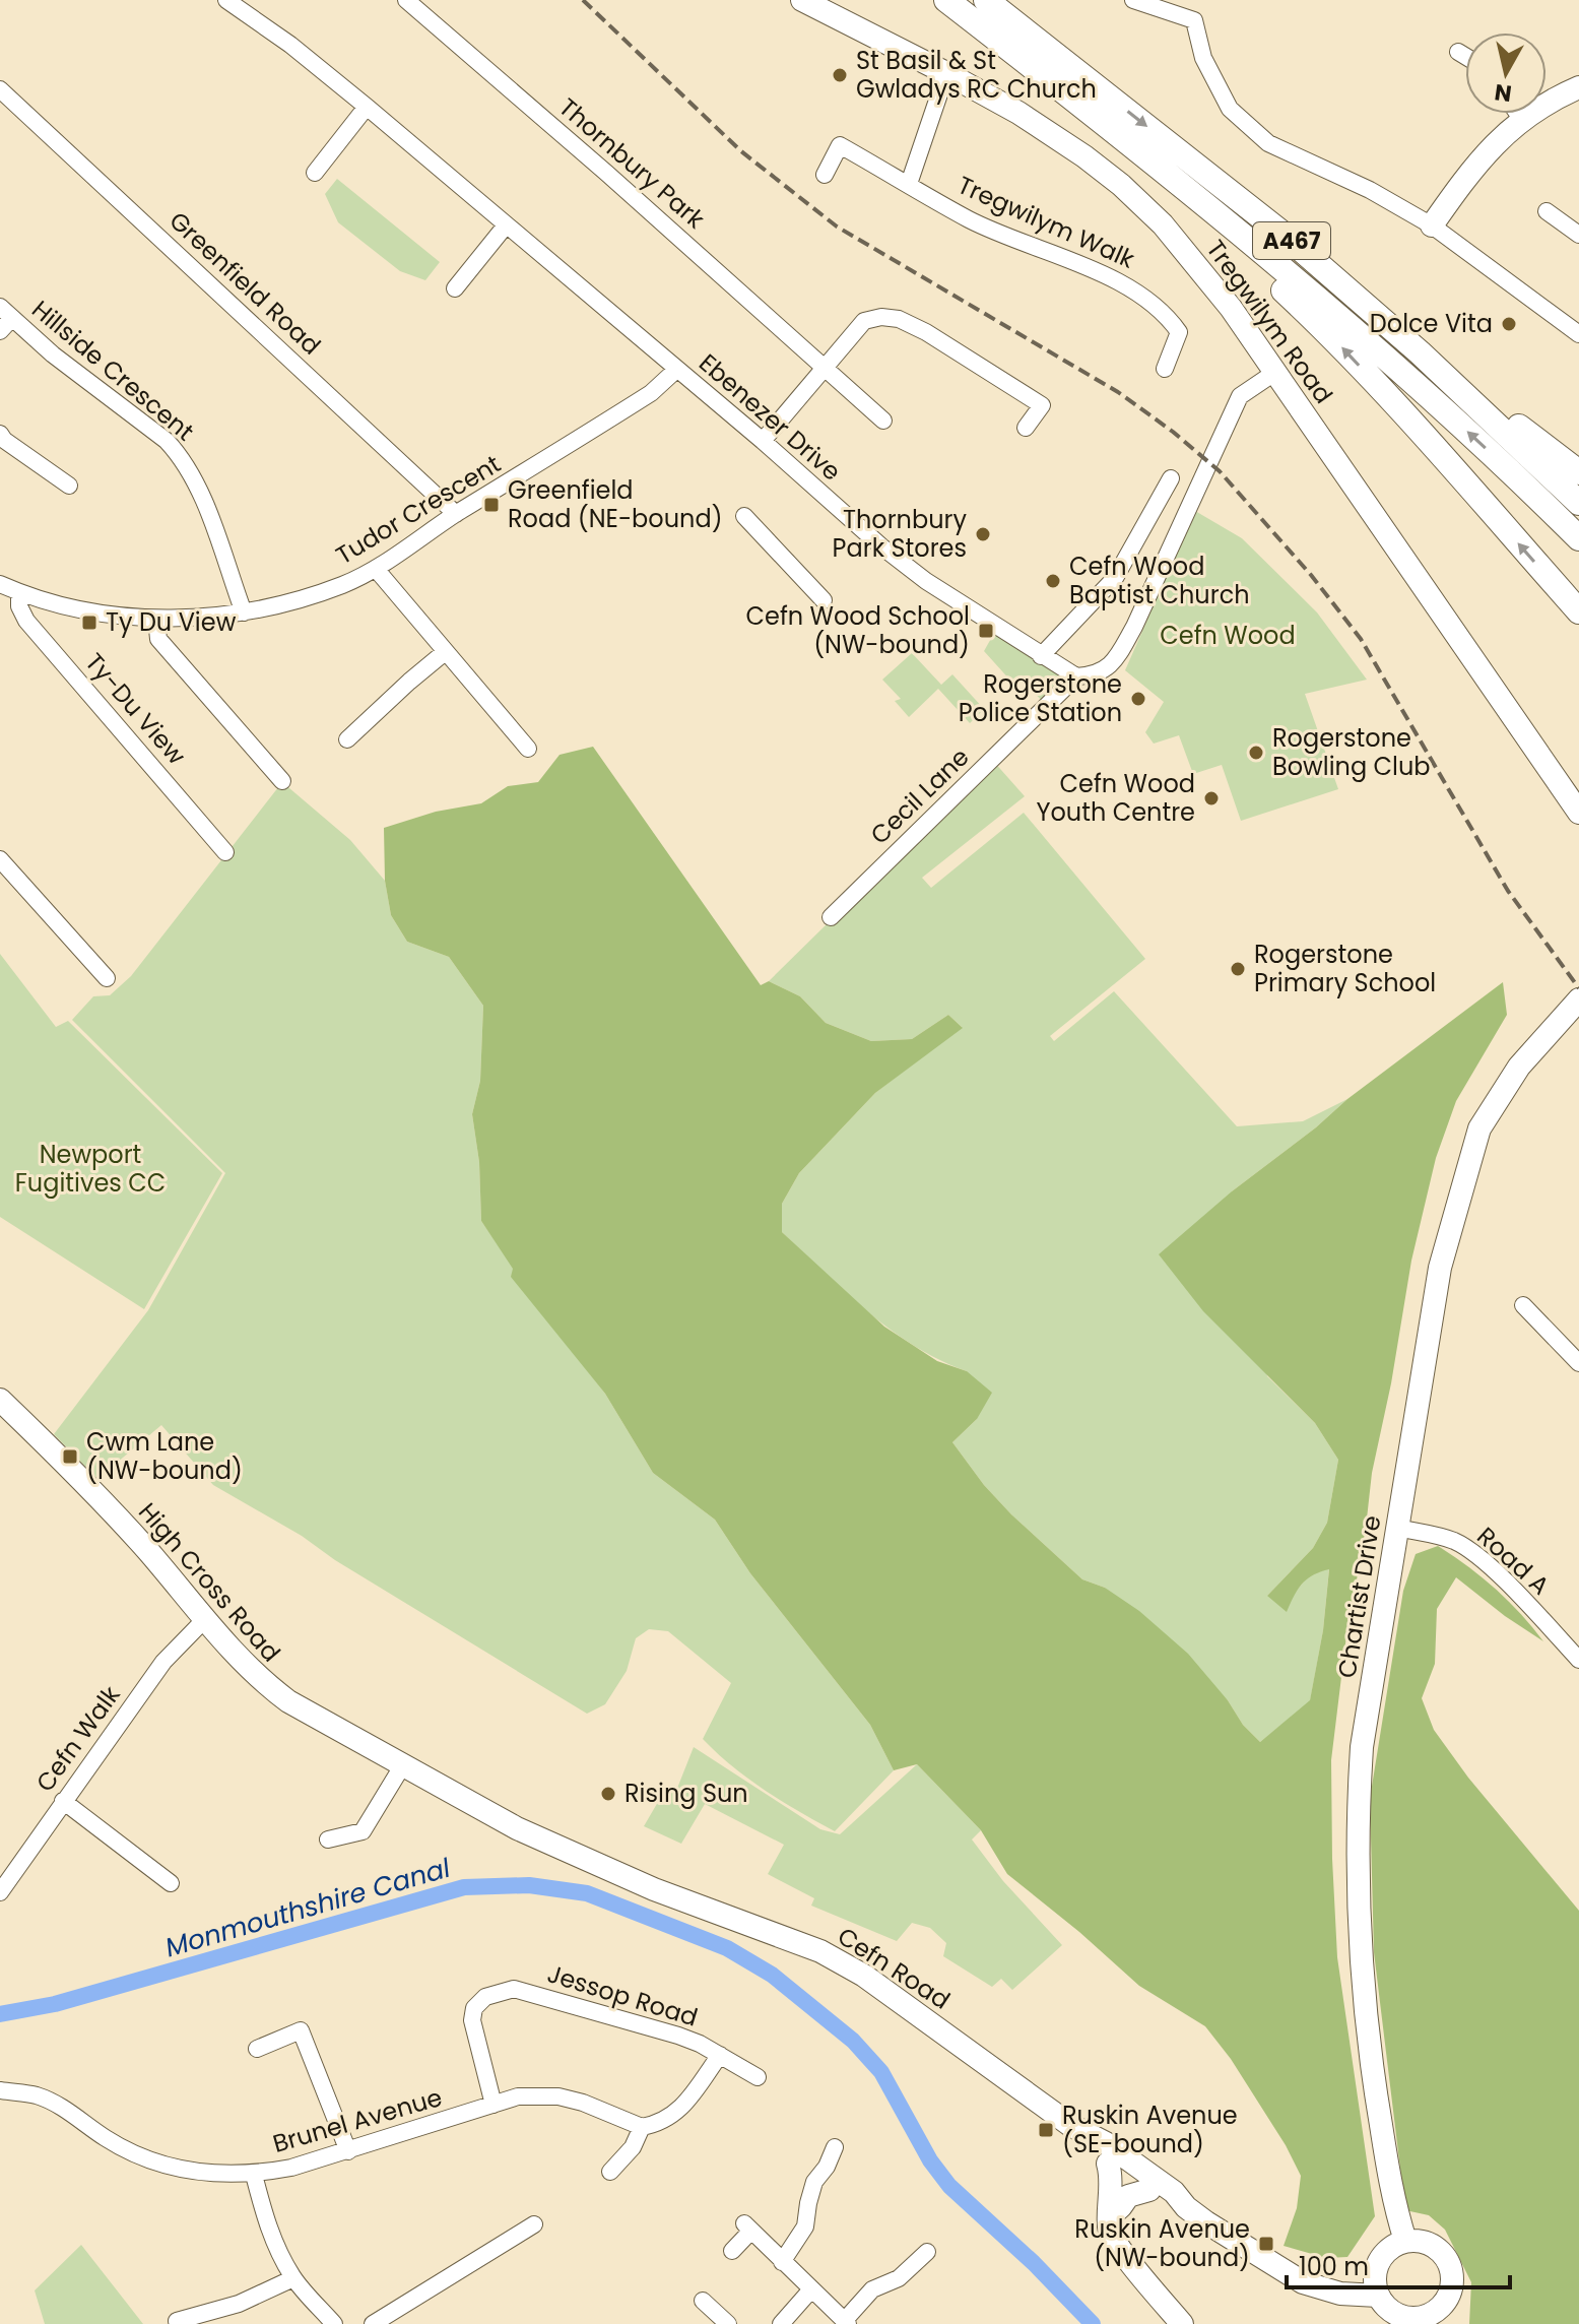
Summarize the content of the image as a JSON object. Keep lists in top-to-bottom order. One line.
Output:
{"streets":{"main road":["A467","Tregwilym Road","High Cross Road","Chartist Drive","Cefn Road"],"street":["Thornbury Park","Tregwilym Walk","Greenfield Road","Hillside Crescent","Ebenezer Drive","Tudor Crescent","Ty-Du View","Cecil Lane","Road A","Cefn Walk","Jessop Road","Brunel Avenue"]},"crossings":[["Greenfield Road","Tudor Crescent"],["Hillside Crescent","Tudor Crescent"],["Ebenezer Drive","Tudor Crescent"],["Ebenezer Drive","Cecil Lane"],["Tudor Crescent","Ty-Du View"],["Road A","Chartist Drive"],["High Cross Road","Cefn Walk"],["High Cross Road","Cefn Road"],["Chartist Drive","Cefn Road"],["Jessop Road","Brunel Avenue"]],"water":["Monmouthshire Canal"],"parks":["Cefn Wood","Newport Fugitives CC"],"places":{"other":["St Basil & St Gwladys RC Church","Dolce Vita","Thornbury Park Stores","Cefn Wood Baptist Church","Rogerstone Police Station","Rogerstone Bowling Club","Cefn Wood Youth Centre","Rogerstone Primary School","Rising Sun"],"transit":["Greenfield Road (NE-bound)","Ty Du View","Cefn Wood School (NW-bound)","Cwm Lane (NW-bound)","Ruskin Avenue (SE-bound)","Ruskin Avenue (NW-bound)"]},"scale_bar":"100 m","north":"bottom"}
